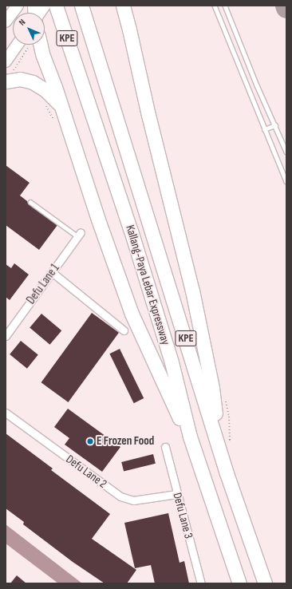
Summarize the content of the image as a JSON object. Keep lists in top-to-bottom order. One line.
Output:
{"streets":{"highway":["KPE","Kallang-Paya Lebar Expressway"],"street":["Defu Lane 1","Defu Lane 2","Defu Lane 3"]},"crossings":[["Defu Lane 2","Defu Lane 3"]],"places":["E Frozen Food"],"north":"top left"}
